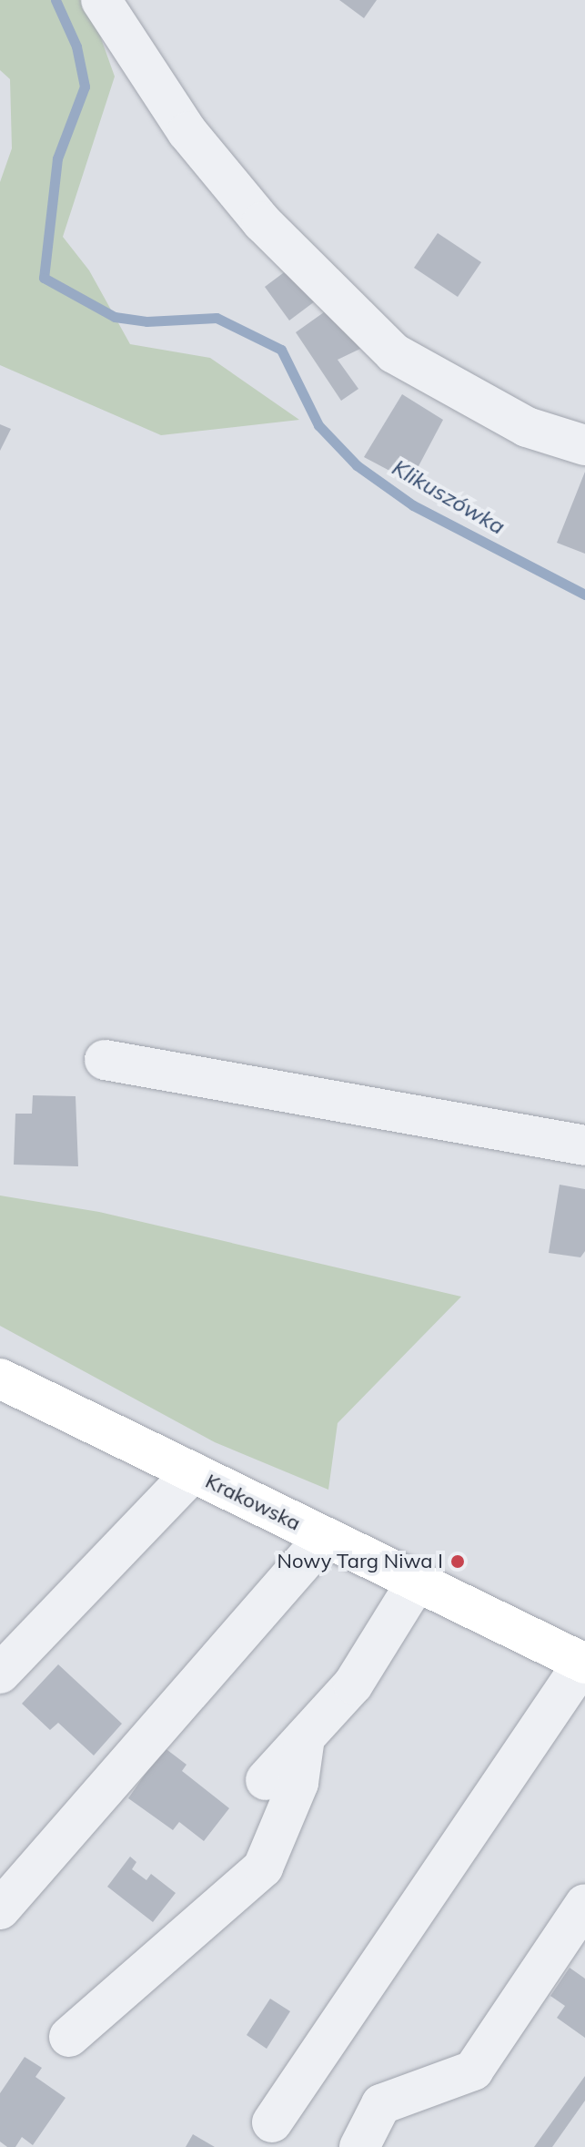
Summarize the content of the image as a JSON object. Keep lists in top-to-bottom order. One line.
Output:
{"streets":{"main road":["Krakowska"]},"water":["Klikuszówka"],"places":["Nowy Targ Niwa I"]}
